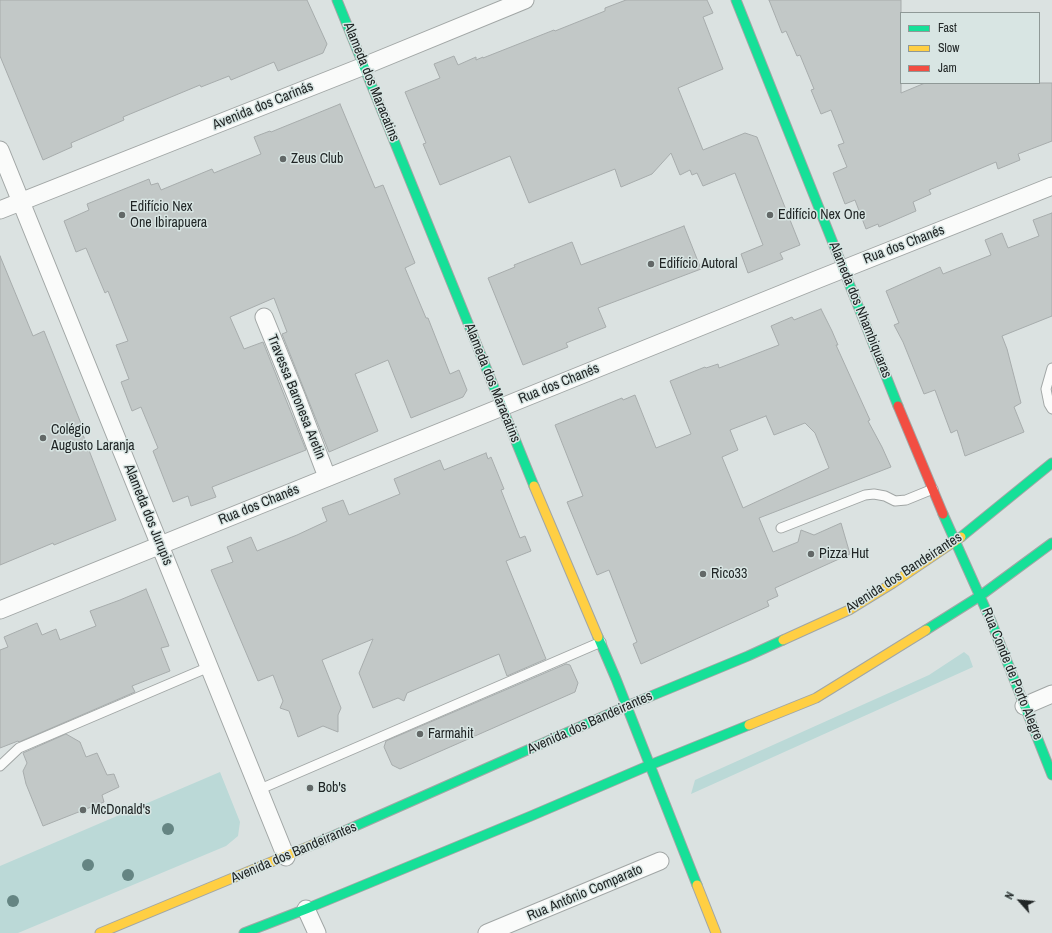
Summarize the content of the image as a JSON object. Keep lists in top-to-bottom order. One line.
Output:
{"streets":{"main road":["Alameda dos Maracatins","Alameda dos Nhambiquaras","Avenida dos Bandeirantes","Rua Conde de Porto Alegre"],"street":["Avenida dos Carinás","Rua dos Chanés","Travessa Baronesa Aretin","Alameda dos Jurupis","Rua Antônio Comparato"]},"crossings":[["Alameda dos Maracatins","Avenida dos Carinás"],["Alameda dos Maracatins","Rua dos Chanés"],["Alameda dos Maracatins","Avenida dos Bandeirantes"],["Avenida dos Carinás","Alameda dos Jurupis"],["Rua dos Chanés","Alameda dos Nhambiquaras"],["Rua dos Chanés","Travessa Baronesa Aretin"],["Rua dos Chanés","Alameda dos Jurupis"],["Alameda dos Nhambiquaras","Avenida dos Bandeirantes"],["Alameda dos Nhambiquaras","Rua Conde de Porto Alegre"],["Alameda dos Jurupis","Avenida dos Bandeirantes"]],"places":["Zeus Club","Edifício Nex One Ibirapuera","Edifício Nex One","Edifício Autoral","Colégio Augusto Laranja","Pizza Hut","Rico33","Farmahit","Bob's","McDonald's"],"legend":["Fast","Slow","Jam"],"north":"top left"}
